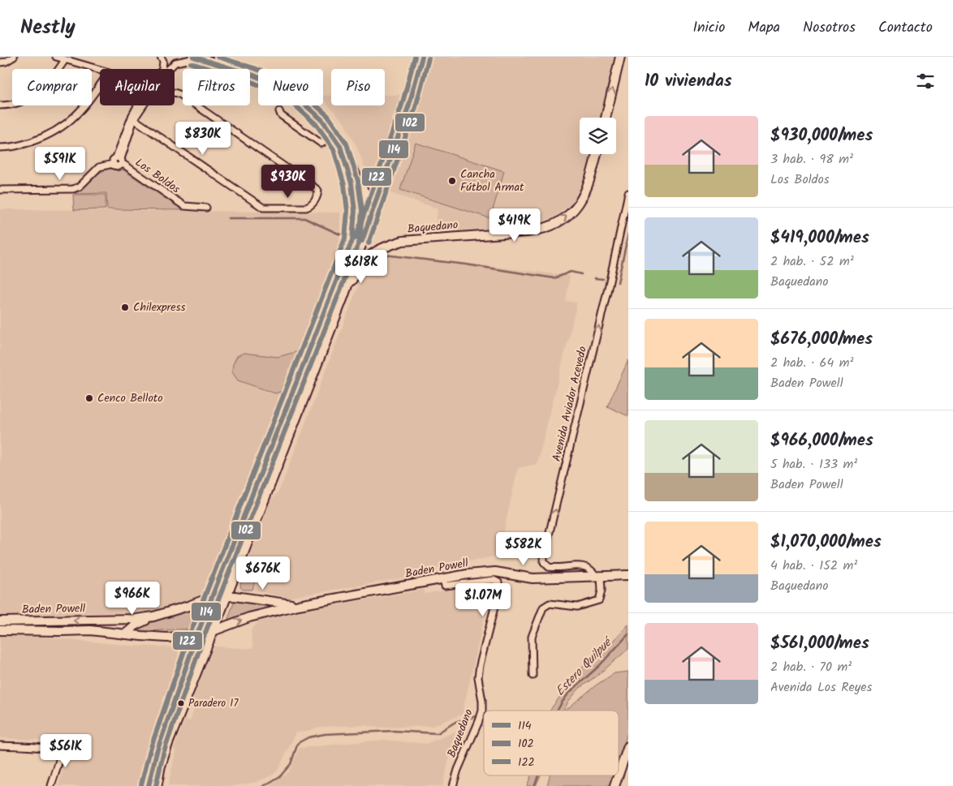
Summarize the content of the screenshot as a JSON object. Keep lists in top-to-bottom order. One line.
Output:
{"streets":{"main road":["Baquedano","Baden Powell"],"street":["Los Boldos","Avenida Aviador Acevedo"]},"crossings":[["Baquedano","Baden Powell"],["Avenida Aviador Acevedo","Baden Powell"]],"one_way":["Baquedano","Avenida Aviador Acevedo"],"water":["Estero Quilpué"],"places":["Cancha Fútbol Armat","Chilexpress","Cenco Belloto","Paradero 17"],"lines":["transit line 114","transit line 102","transit line 122"],"legend":["114","102","122"],"page":{"header":"Nestly","nav":["Inicio","Mapa","Nosotros","Contacto"],"heading":"10 viviendas","chip":["Comprar","Alquilar","Filtros","Nuevo","Piso"],"list":[{"name":"$930,000/mes","note":"3 hab. · 98 m² · Los Boldos"},{"name":"$419,000/mes","note":"2 hab. · 52 m² · Baquedano"},{"name":"$676,000/mes","note":"2 hab. · 64 m² · Baden Powell"},{"name":"$966,000/mes","note":"5 hab. · 133 m² · Baden Powell"},{"name":"$1,070,000/mes","note":"4 hab. · 152 m² · Baquedano"},{"name":"$561,000/mes","note":"2 hab. · 70 m² · Avenida Los Reyes"}],"price":["$830K","$591K","$930K","$419K","$618K","$582K","$676K","$966K","$1.07M","$561K"]}}
